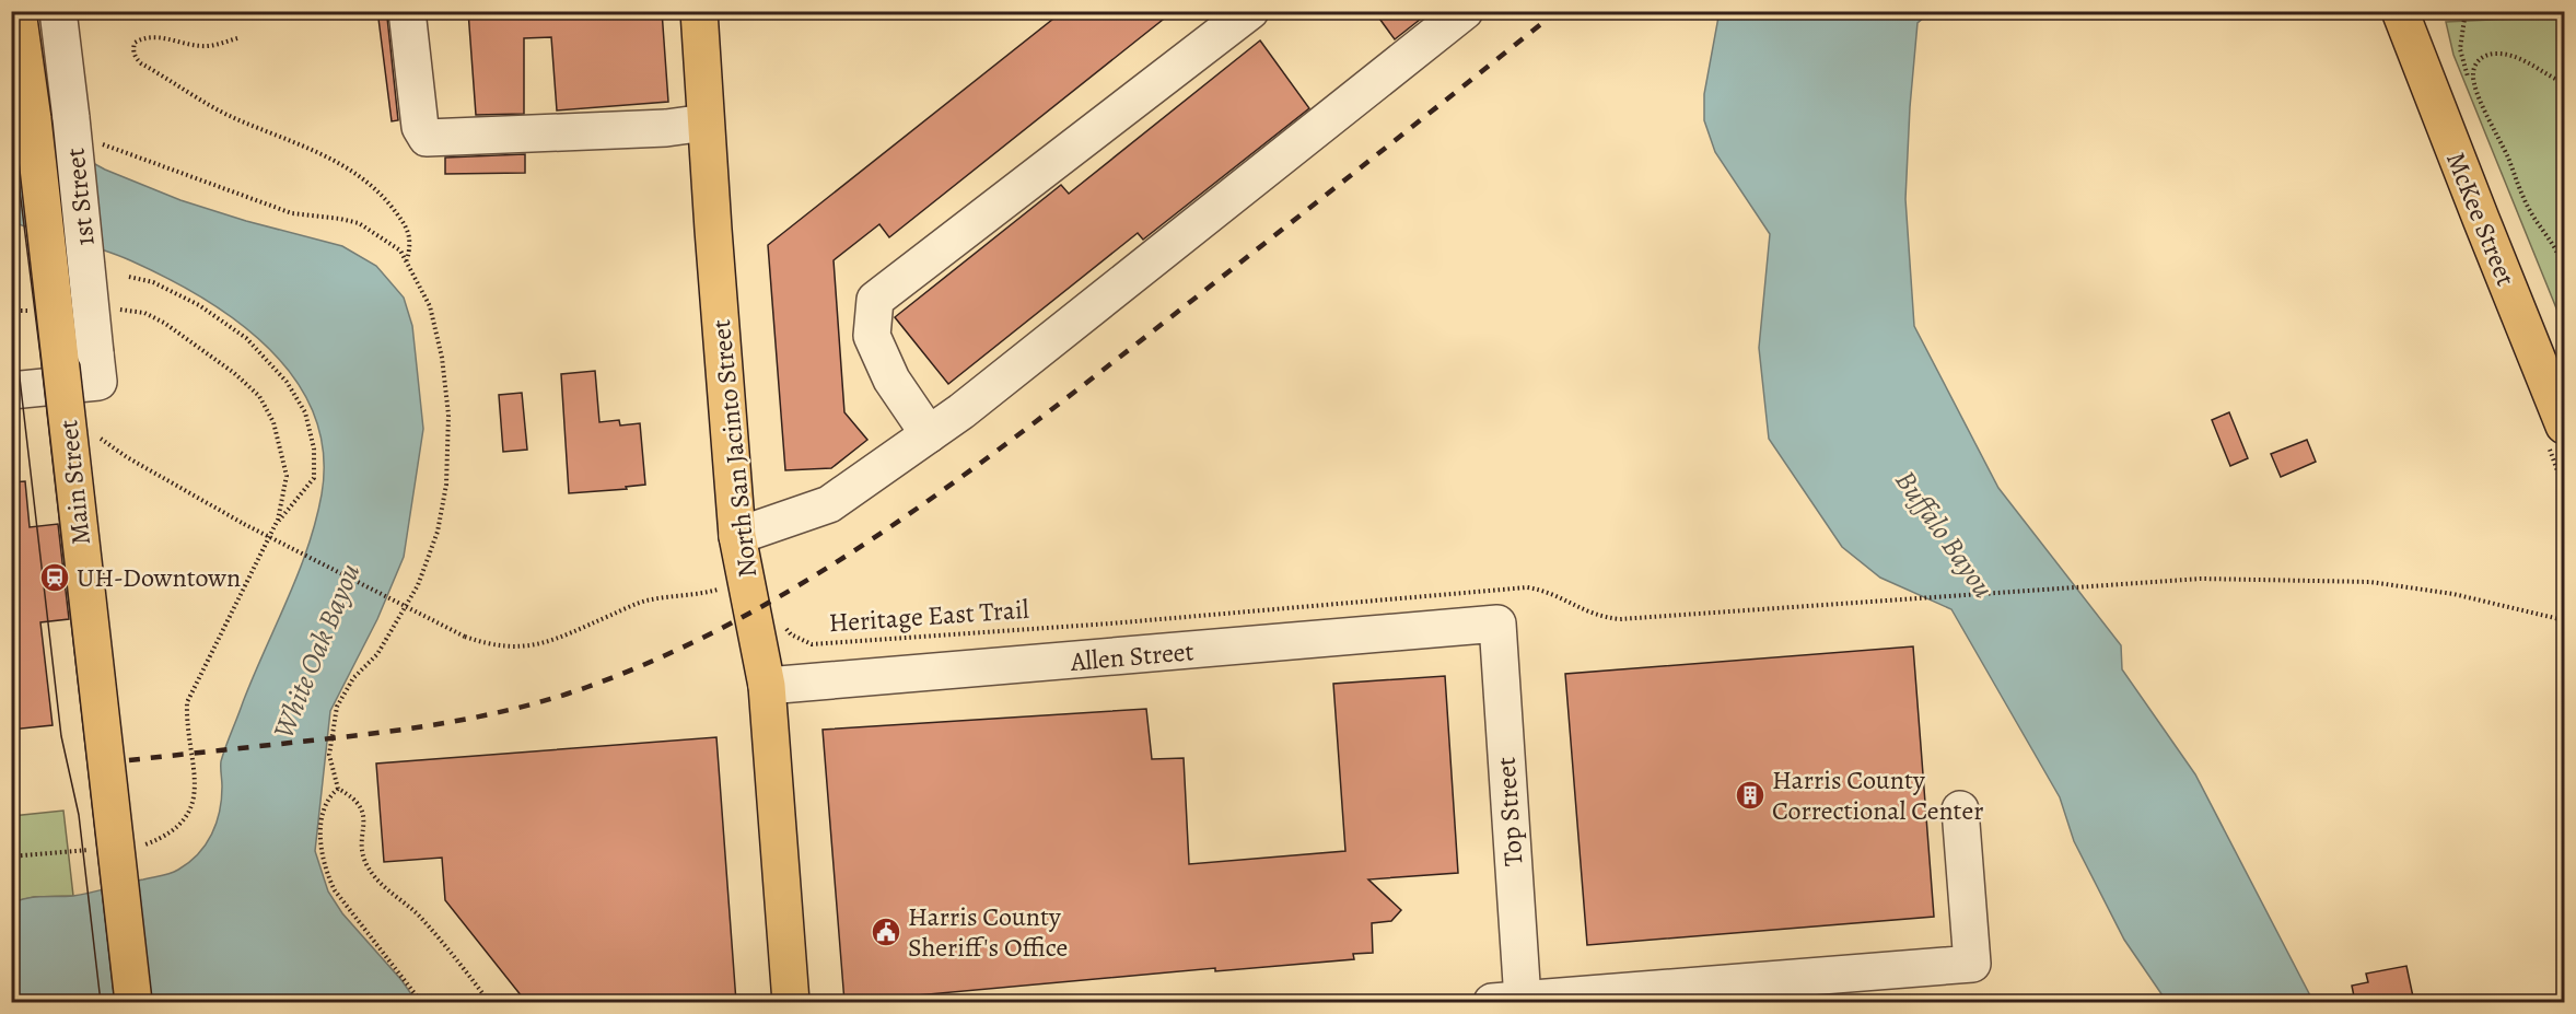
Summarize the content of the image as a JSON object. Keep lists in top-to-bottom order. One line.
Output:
{"streets":{"main road":["McKee Street","North San Jacinto Street","Main Street"],"street":["1st Street","Allen Street","Top Street"],"path":["Heritage East Trail"]},"crossings":[["North San Jacinto Street","Allen Street"],["Allen Street","Top Street"]],"water":["Buffalo Bayou","White Oak Bayou"],"places":{"station":["UH-Downtown"],"building":["Harris County Correctional Center"],"public building":["Harris County Sheriff's Office"]}}
